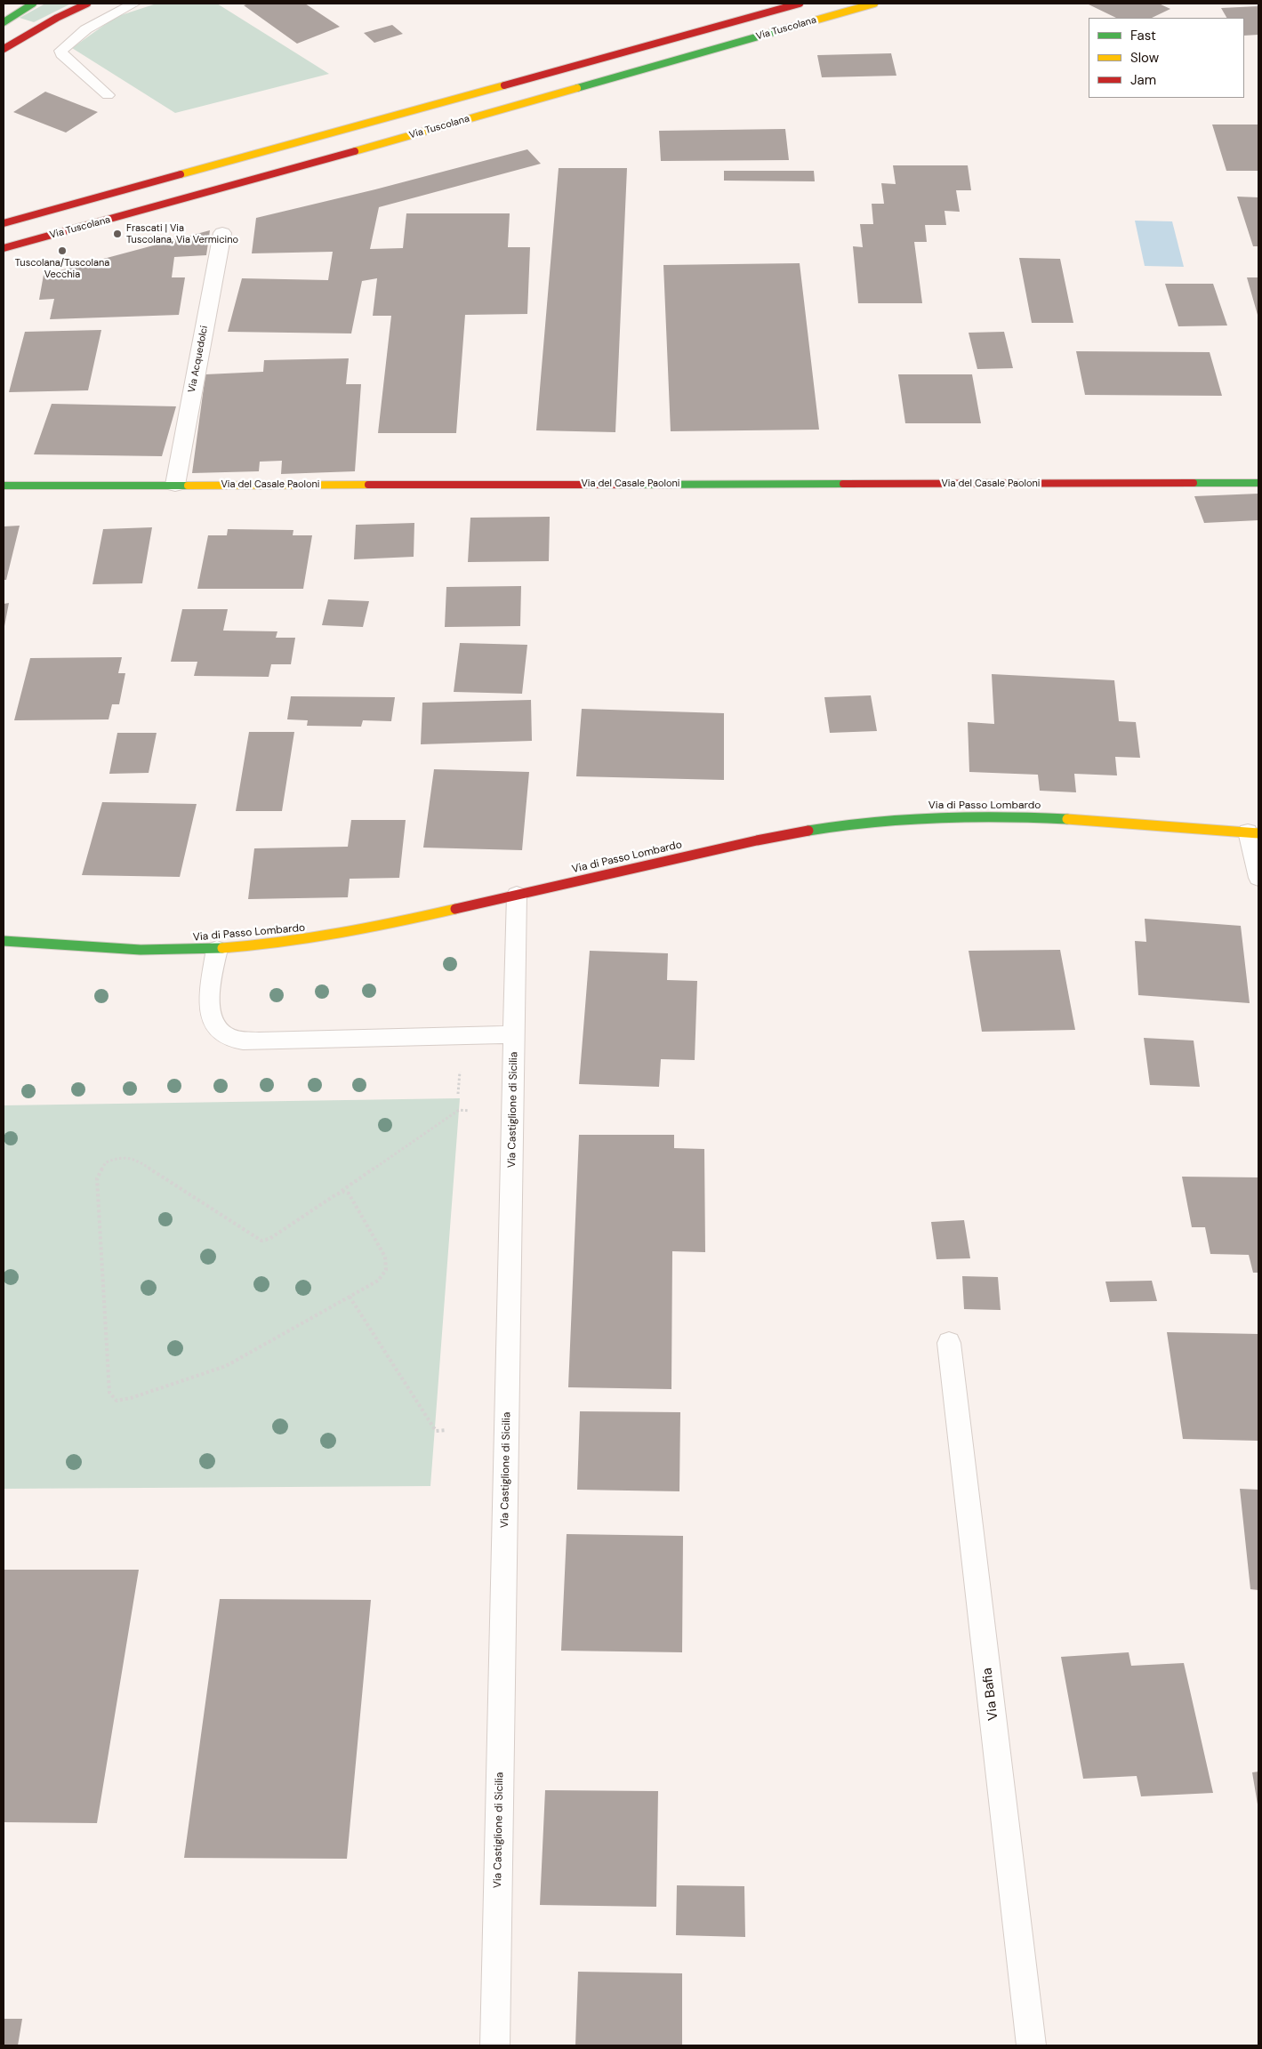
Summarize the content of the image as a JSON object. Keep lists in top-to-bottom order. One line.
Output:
{"streets":{"main road":["Via Tuscolana","Via del Casale Paoloni","Via di Passo Lombardo"],"street":["Via Acquedolci"],"lane":["Via Castiglione di Sicilia","Via Bafia"]},"crossings":[["Via Acquedolci","Via del Casale Paoloni"],["Via di Passo Lombardo","Via Castiglione di Sicilia"]],"places":["Frascati | Via Tuscolana, Via Vermicino","Tuscolana/Tuscolana Vecchia"],"legend":["Fast","Slow","Jam"]}
